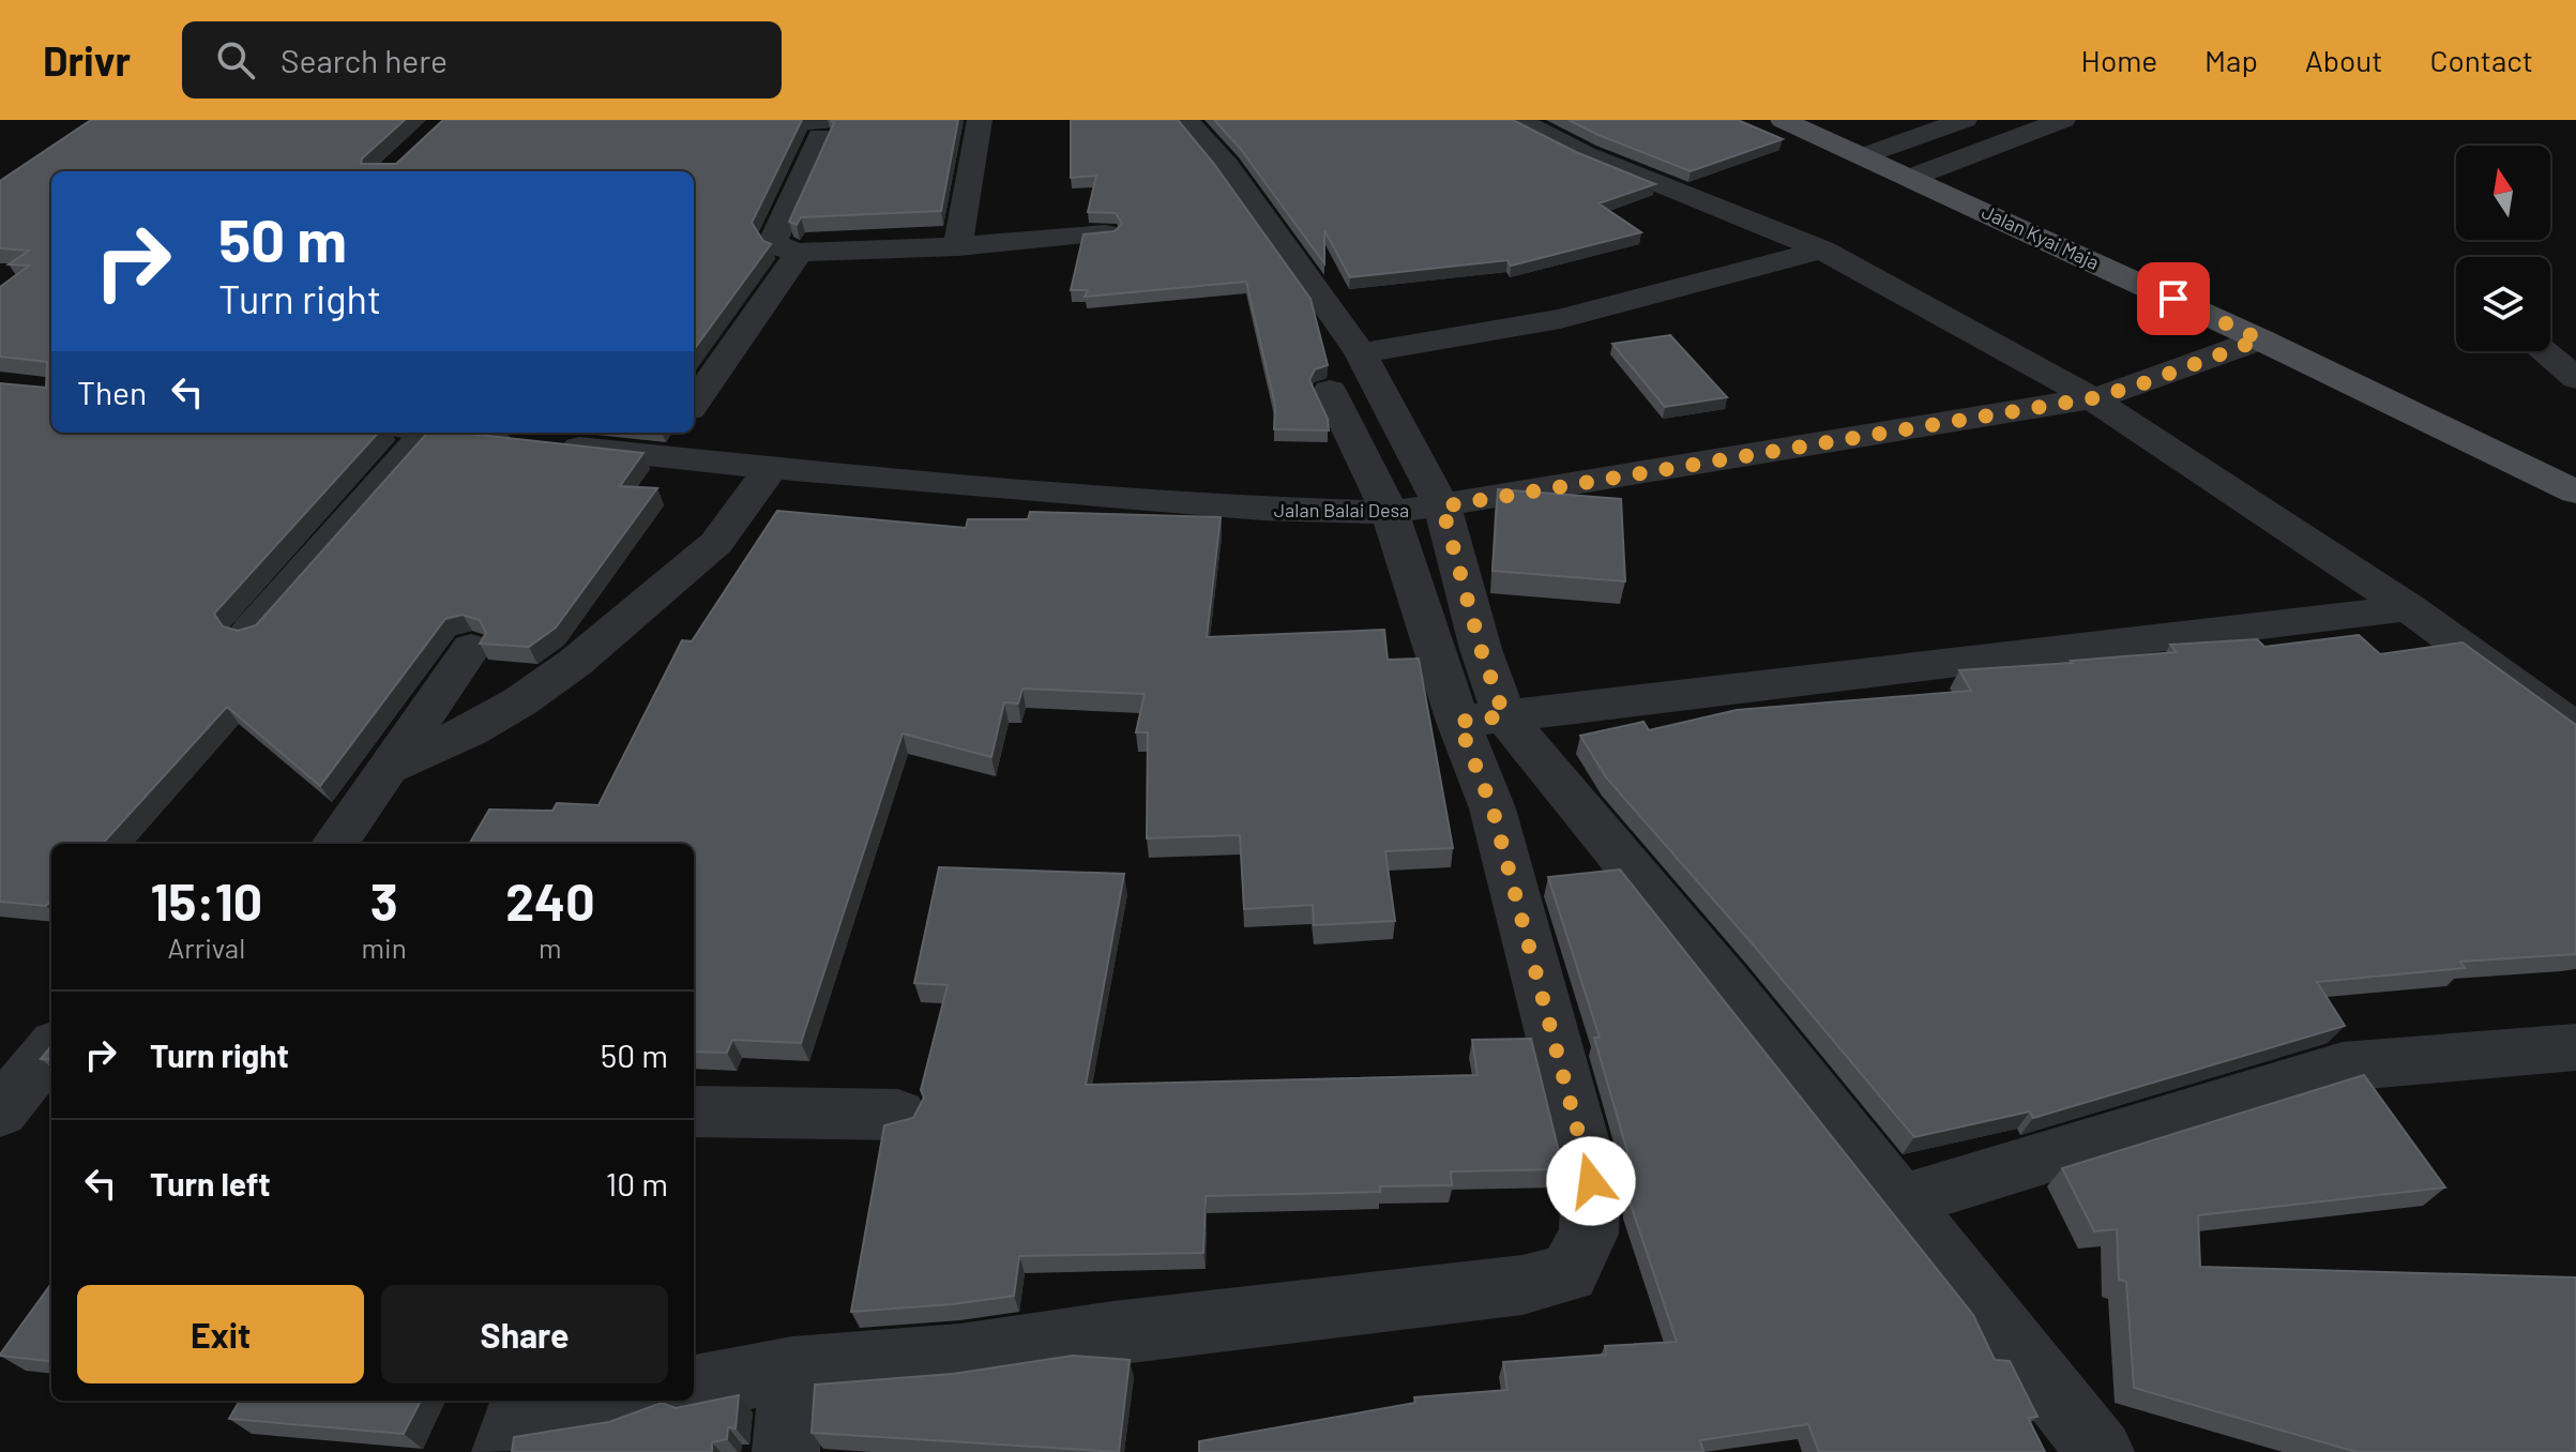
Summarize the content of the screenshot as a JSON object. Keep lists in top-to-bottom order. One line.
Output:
{"streets":{"main road":["Jalan Kyai Maja"],"street":["Jalan Balai Desa"]},"crossings":[["Jalan Kyai Maja","Jalan Balai Desa"]],"north":"top","page":{"header":"Drivr","search":"Search here","nav":["Home","Map","About","Contact"],"turn":["50 m","Turn right"],"then":"Then","eta":["15:10","Arrival","3","min","240","m"],"list":[{"name":"Turn right","value":"50 m"},{"name":"Turn left","value":"10 m"}],"buttons":["Exit","Share"]}}
